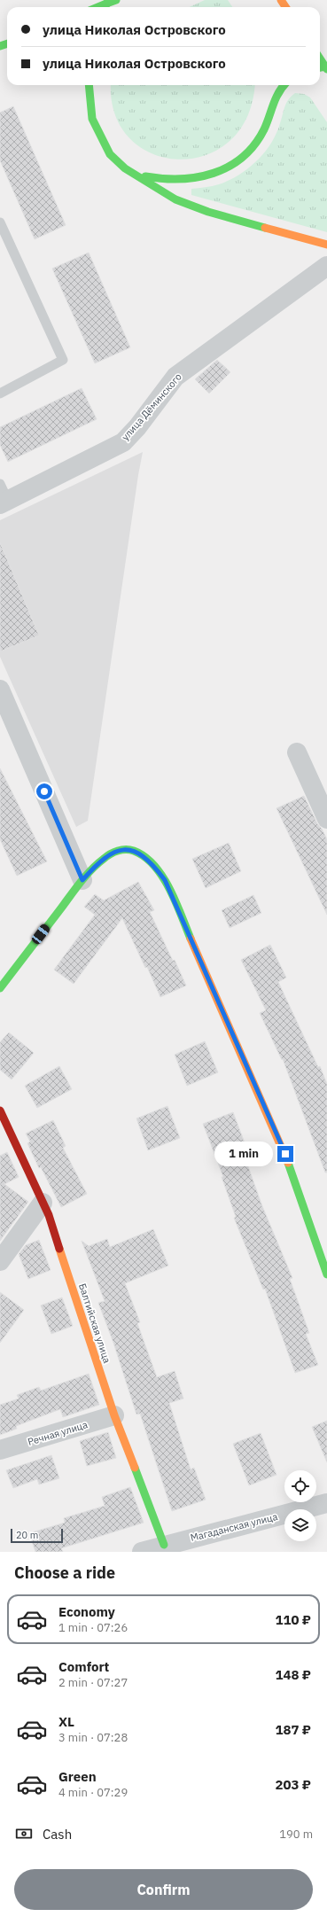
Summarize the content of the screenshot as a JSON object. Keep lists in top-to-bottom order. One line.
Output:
{"streets":{"street":["улица Дёминского","Балтийская улица","Речная улица","Магаданская улица"]},"crossings":[["Балтийская улица","Речная улица"],["Балтийская улица","Магаданская улица"]],"scale_bar":"20 m","page":{"banner":["улица Николая Островского","улица Николая Островского"],"bubble":"1 min","scale":"20 m","heading":"Choose a ride","list":[{"name":"Economy","note":"1 min · 07:26","value":"110 ₽"},{"name":"Comfort","note":"2 min · 07:27","value":"148 ₽"},{"name":"XL","note":"3 min · 07:28","value":"187 ₽"},{"name":"Green","note":"4 min · 07:29","value":"203 ₽"}],"pay":["Cash","190 m"],"buttons":"Confirm"}}
